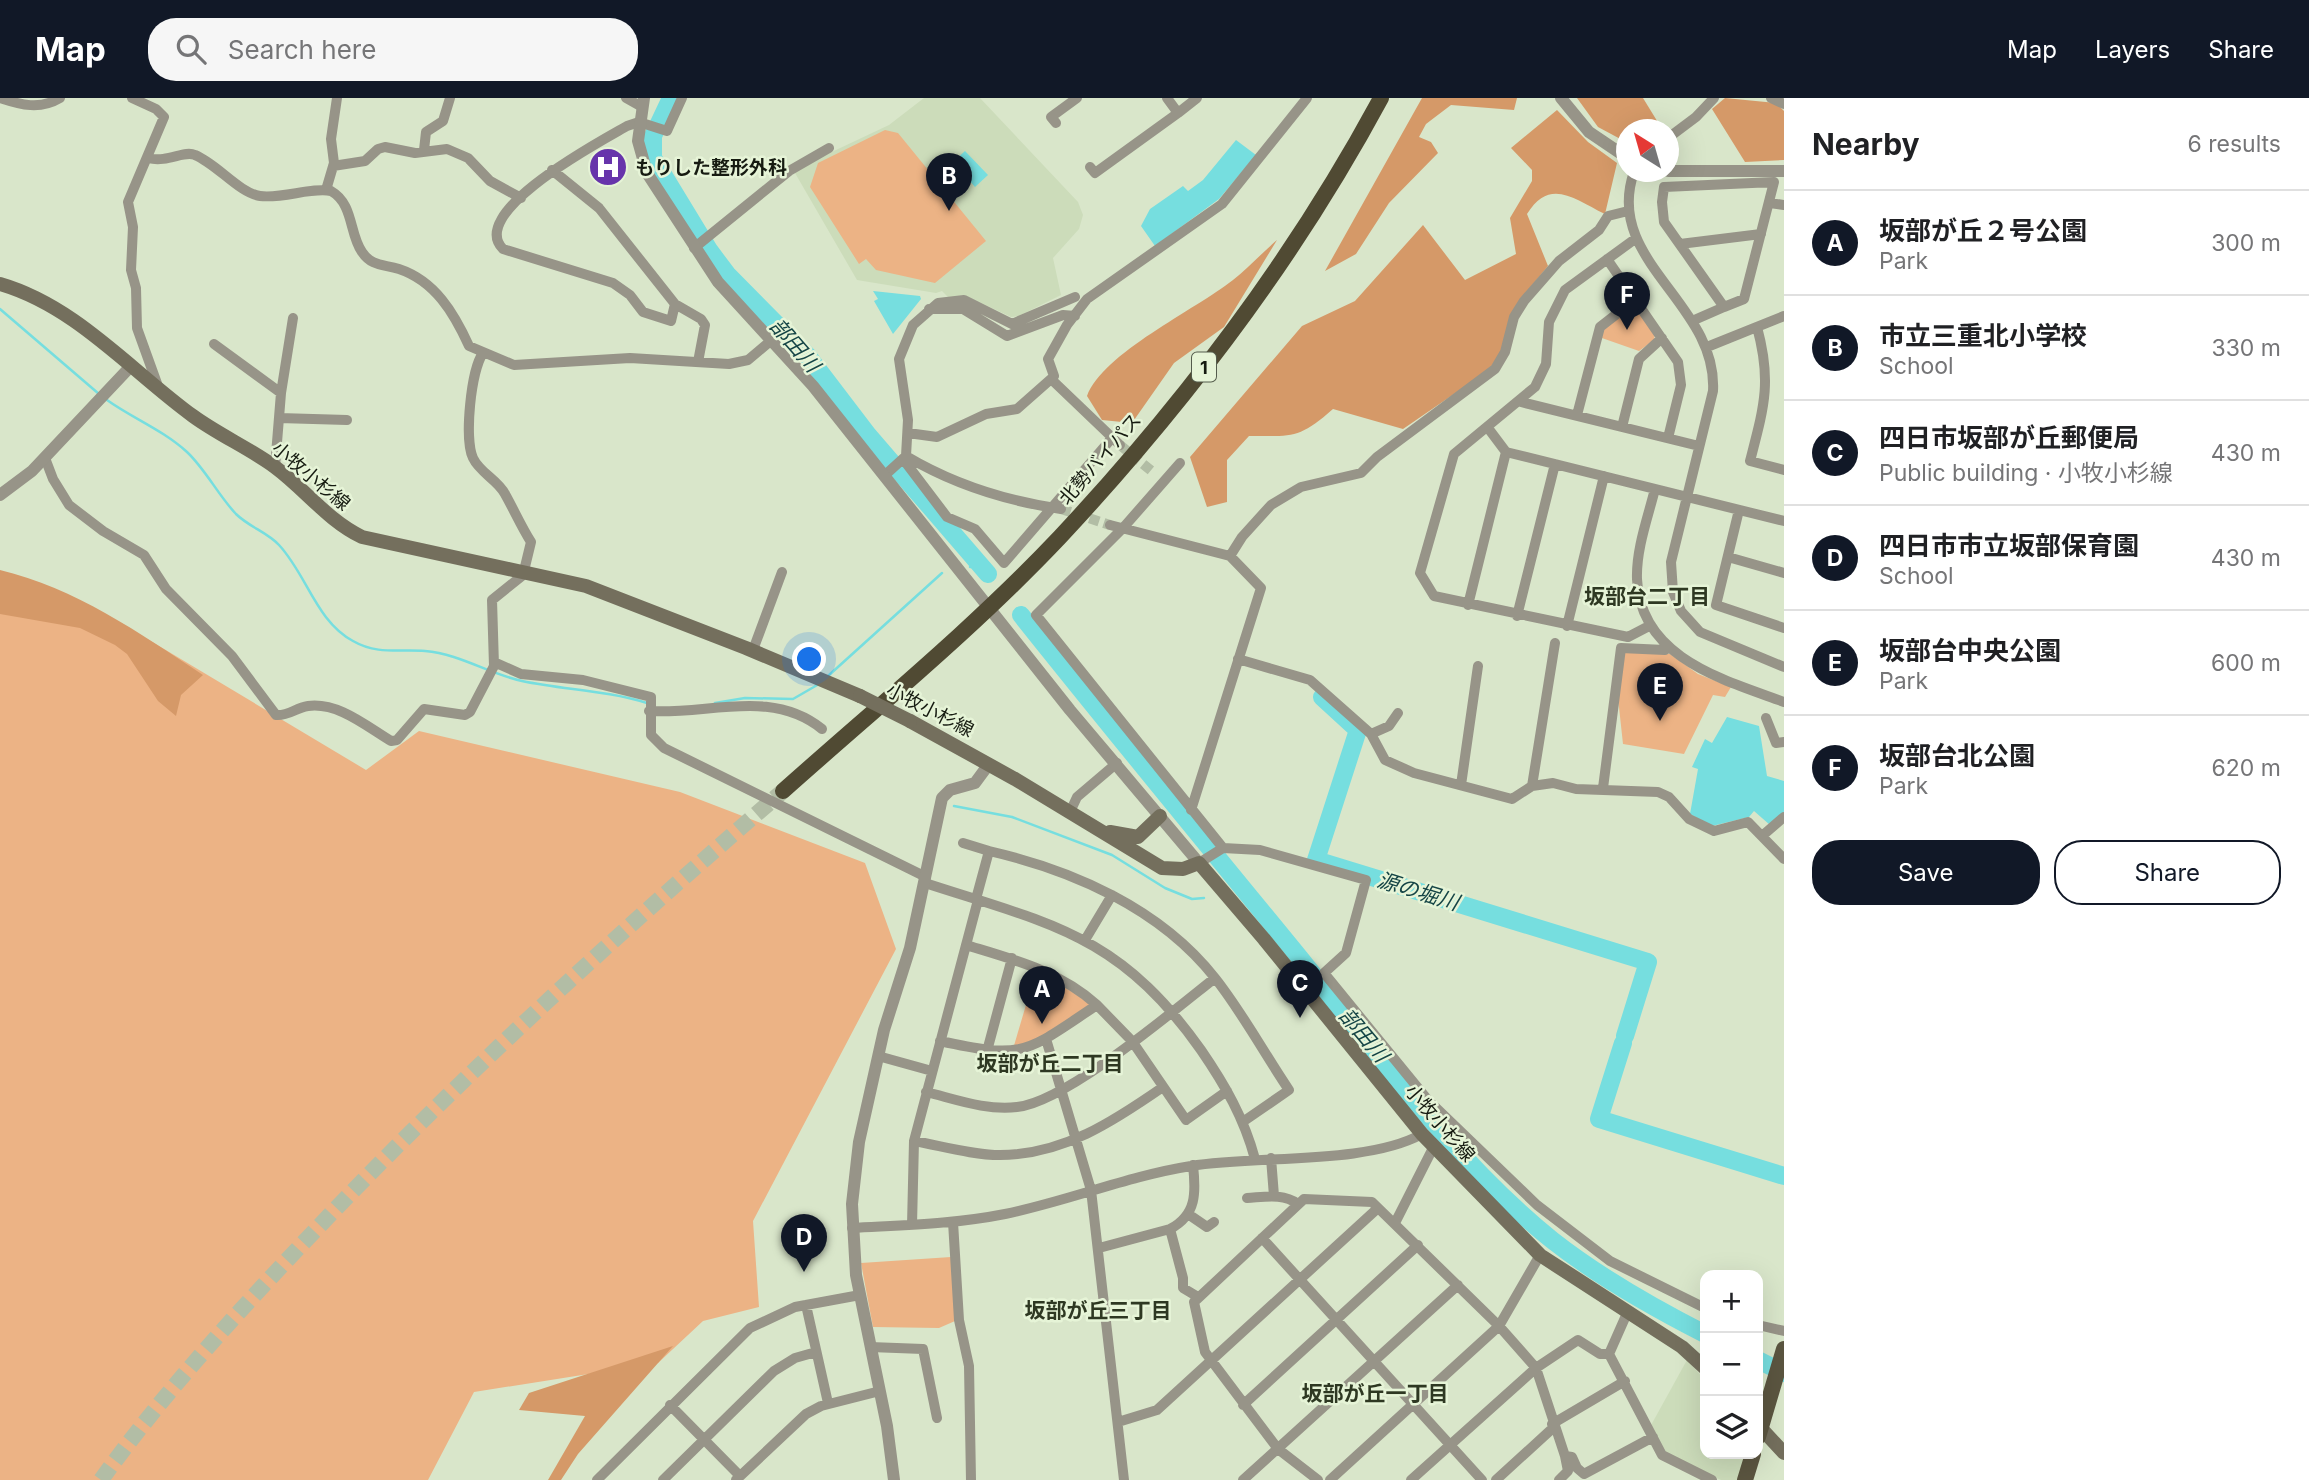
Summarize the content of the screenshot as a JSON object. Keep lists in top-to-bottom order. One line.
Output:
{"streets":{"highway":["1","北勢バイパス"],"main road":["小牧小杉線"]},"districts":["坂部台二丁目","坂部が丘二丁目","坂部が丘三丁目","坂部が丘一丁目"],"water":["部田川","源の堀川"],"places":{"hospital":["もりした整形外科"]},"north":"top left","page":{"header":"Map","search":"Search here","nav":["Map","Layers","Share"],"heading":["Nearby","6 results"],"pins":["B","F","E","C","A","D"],"list":[{"mark":"A","name":"坂部が丘２号公園","note":"Park","value":"300 m"},{"mark":"B","name":"市立三重北小学校","note":"School","value":"330 m"},{"mark":"C","name":"四日市坂部が丘郵便局","note":"Public building · 小牧小杉線","value":"430 m"},{"mark":"D","name":"四日市市立坂部保育園","note":"School","value":"430 m"},{"mark":"E","name":"坂部台中央公園","note":"Park","value":"600 m"},{"mark":"F","name":"坂部台北公園","note":"Park","value":"620 m"}],"buttons":["Save","Share"],"map_buttons":["+","−"]}}
